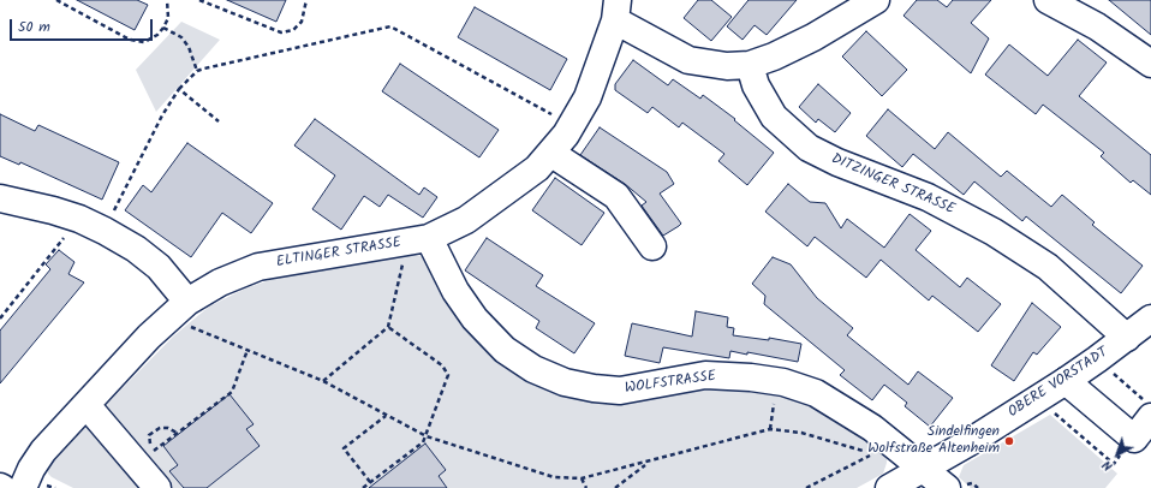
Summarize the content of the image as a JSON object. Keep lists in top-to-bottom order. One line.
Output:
{"streets":{"street":["DITZINGER STRASSE","ELTINGER STRASSE","WOLFSTRASSE","OBERE VORSTADT"]},"crossings":[["DITZINGER STRASSE","OBERE VORSTADT"],["ELTINGER STRASSE","WOLFSTRASSE"],["WOLFSTRASSE","OBERE VORSTADT"]],"places":["Sindelfingen Wolfstraße Altenheim"],"scale_bar":"50 m","north":"bottom left"}
